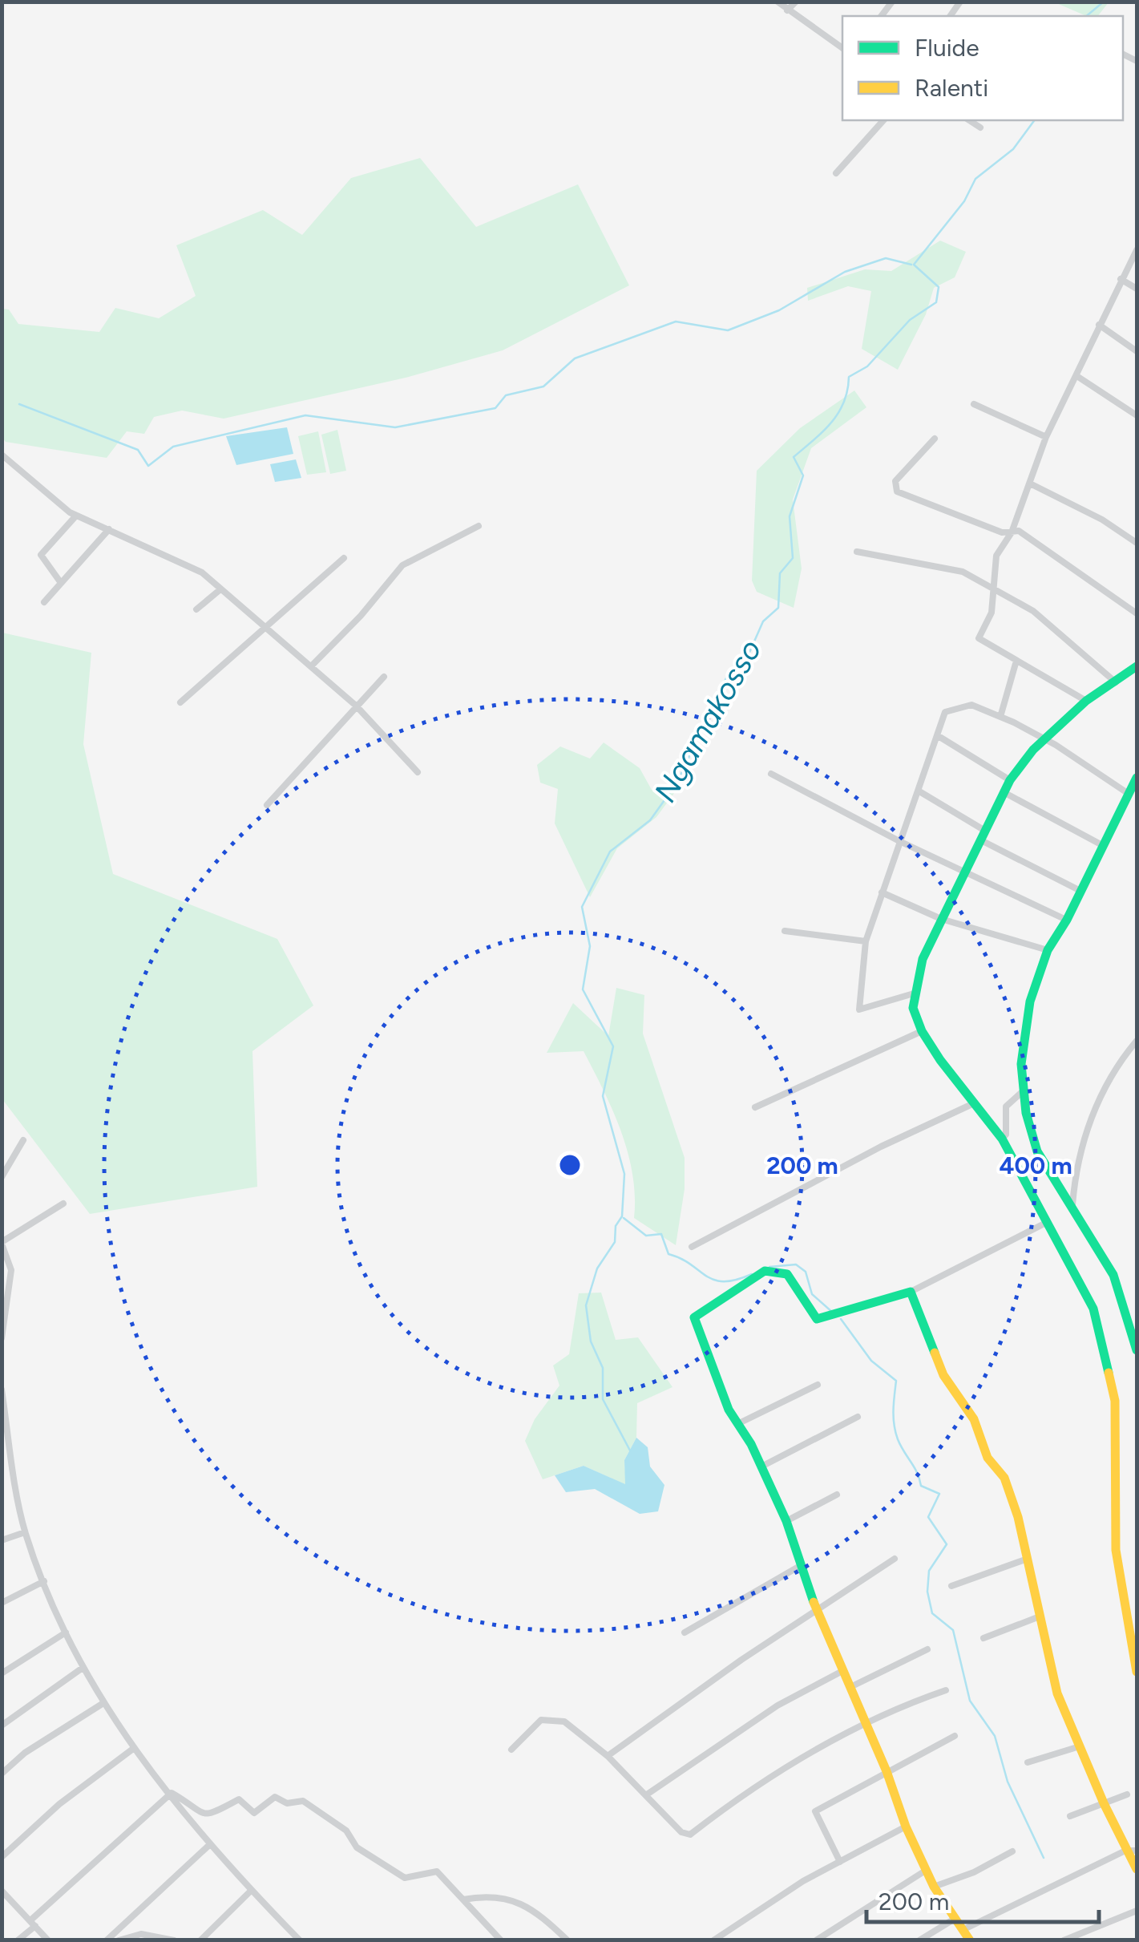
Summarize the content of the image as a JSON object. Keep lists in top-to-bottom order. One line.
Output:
{"water":["Ngamakosso"],"legend":["Fluide","Ralenti"],"scale_bar":"200 m","rings":["200 m","400 m"]}
